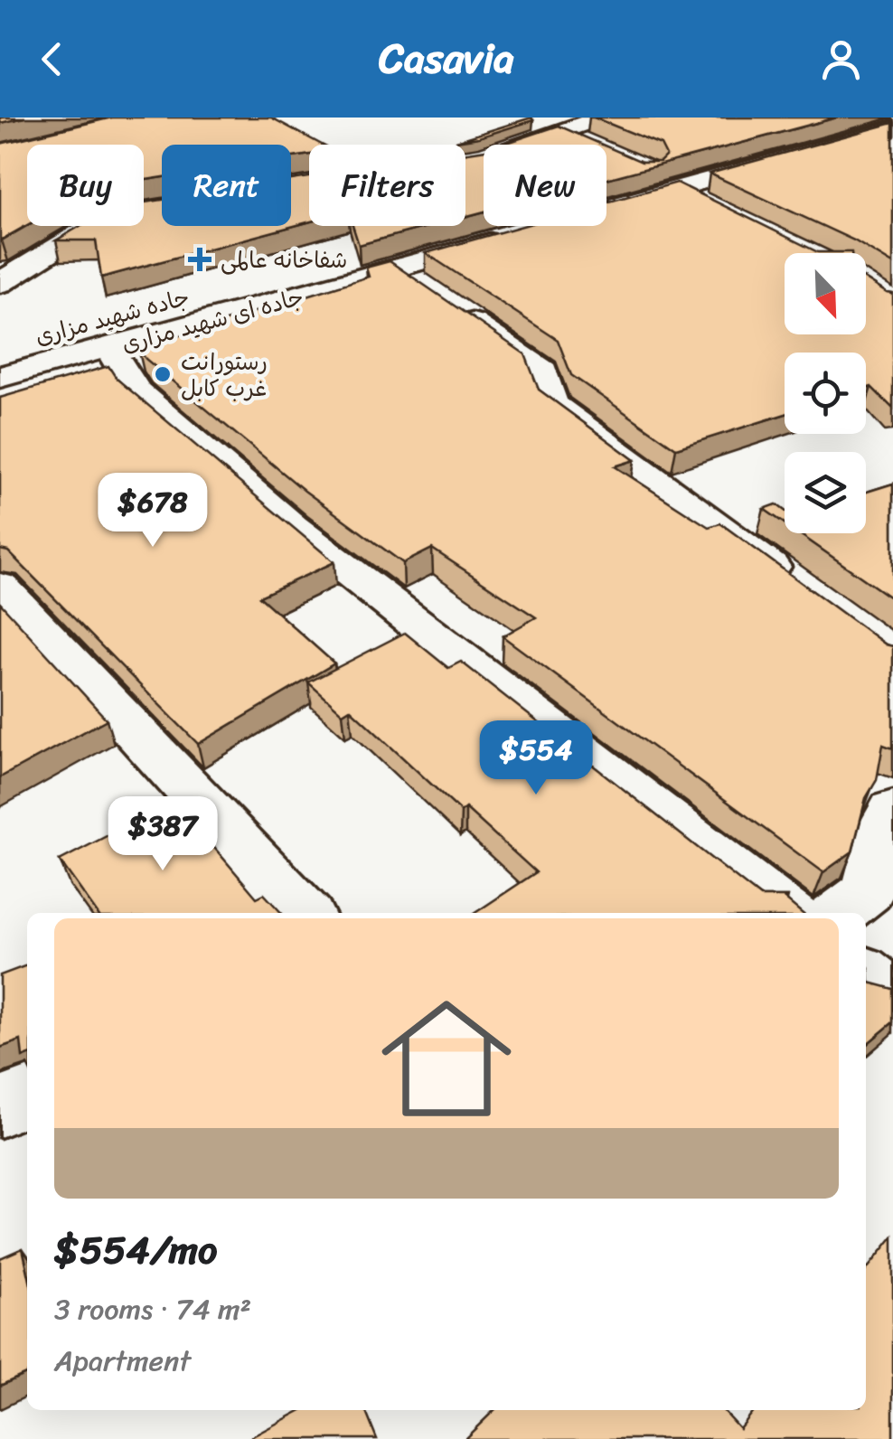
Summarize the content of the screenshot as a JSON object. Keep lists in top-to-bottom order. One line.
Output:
{"streets":{"street":["جاده ای شهید مزاری"]},"places":{"health":["شفاخانه عالمی"],"other":["رستورانت غرب کابل"]},"north":"bottom right","page":{"header":"Casavia","chip":["Buy","Rent","Filters","New"],"price":["$678","$554","$387"],"list":[{"name":"$554/mo","note":"3 rooms · 74 m² · Apartment"}]}}
